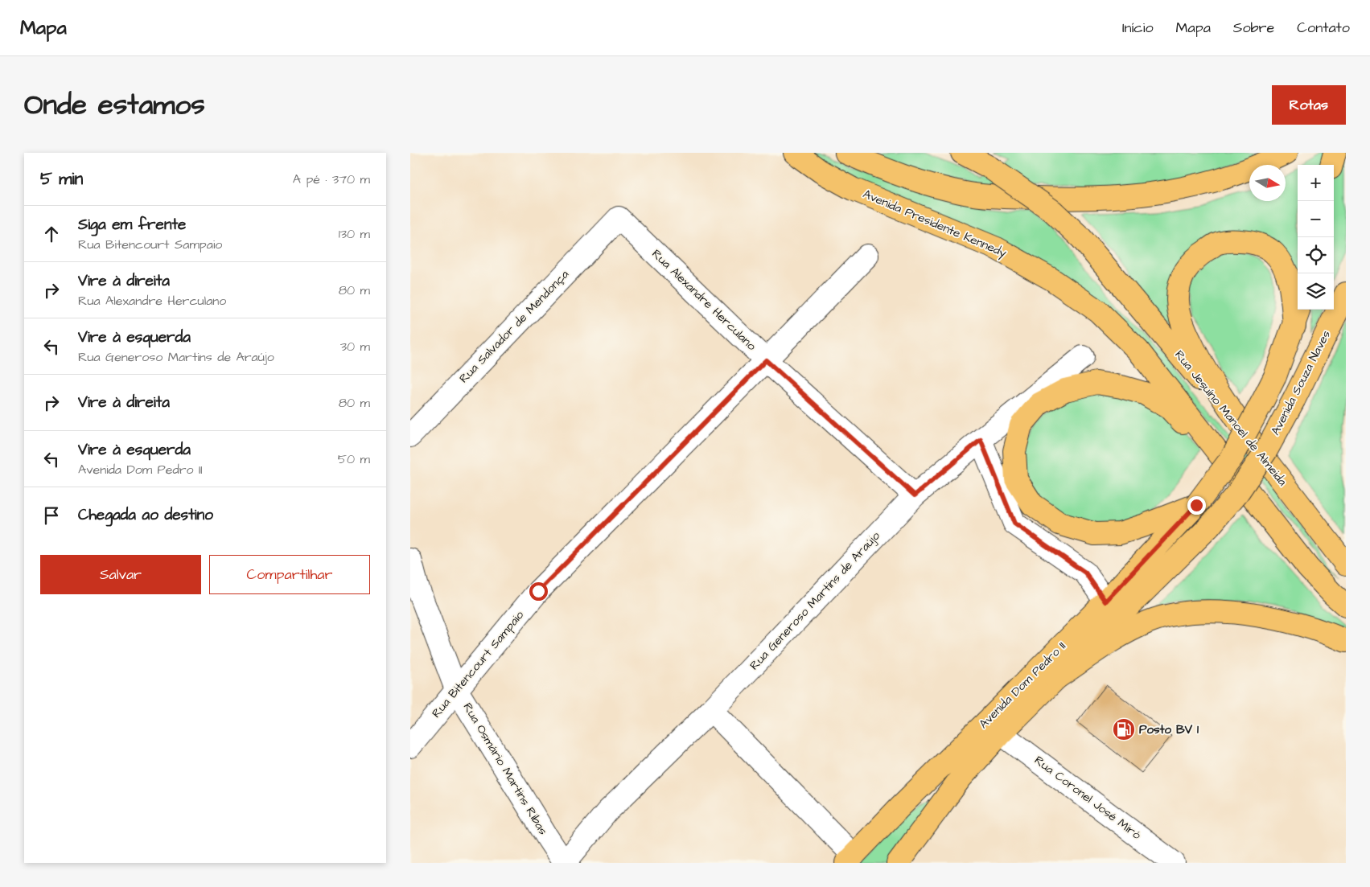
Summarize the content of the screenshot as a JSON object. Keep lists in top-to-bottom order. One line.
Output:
{"streets":{"main road":["Avenida Presidente Kennedy","Avenida Souza Naves","Rua Jesuíno Manoel de Almeida","Avenida Dom Pedro II"],"street":["Rua Alexandre Herculano","Rua Salvador de Mendonça","Rua Generoso Martins de Araújo","Rua Bitencourt Sampaio","Rua Osmário Martins Ribas","Rua Coronel José Miró"]},"crossings":[["Rua Alexandre Herculano","Rua Salvador de Mendonça"],["Rua Alexandre Herculano","Rua Generoso Martins de Araújo"],["Rua Alexandre Herculano","Rua Bitencourt Sampaio"],["Avenida Souza Naves","Avenida Dom Pedro II"],["Rua Generoso Martins de Araújo","Rua Osmário Martins Ribas"],["Rua Bitencourt Sampaio","Rua Osmário Martins Ribas"],["Avenida Dom Pedro II","Rua Coronel José Miró"]],"places":{"fuel station":["Posto BV 1"]},"north":"right","page":{"header":"Mapa","nav":["Início","Mapa","Sobre","Contato"],"title":"Onde estamos","buttons":["Rotas",["Salvar","Compartilhar"]],"heading":["5 min","A pé · 370 m"],"map_buttons":["+","−"],"list":[["Siga em frente","Rua Bitencourt Sampaio","130 m"],["Vire à direita","Rua Alexandre Herculano","80 m"],["Vire à esquerda","Rua Generoso Martins de Araújo","30 m"],["Vire à direita","80 m"],["Vire à esquerda","Avenida Dom Pedro II","50 m"],"Chegada ao destino"]}}
